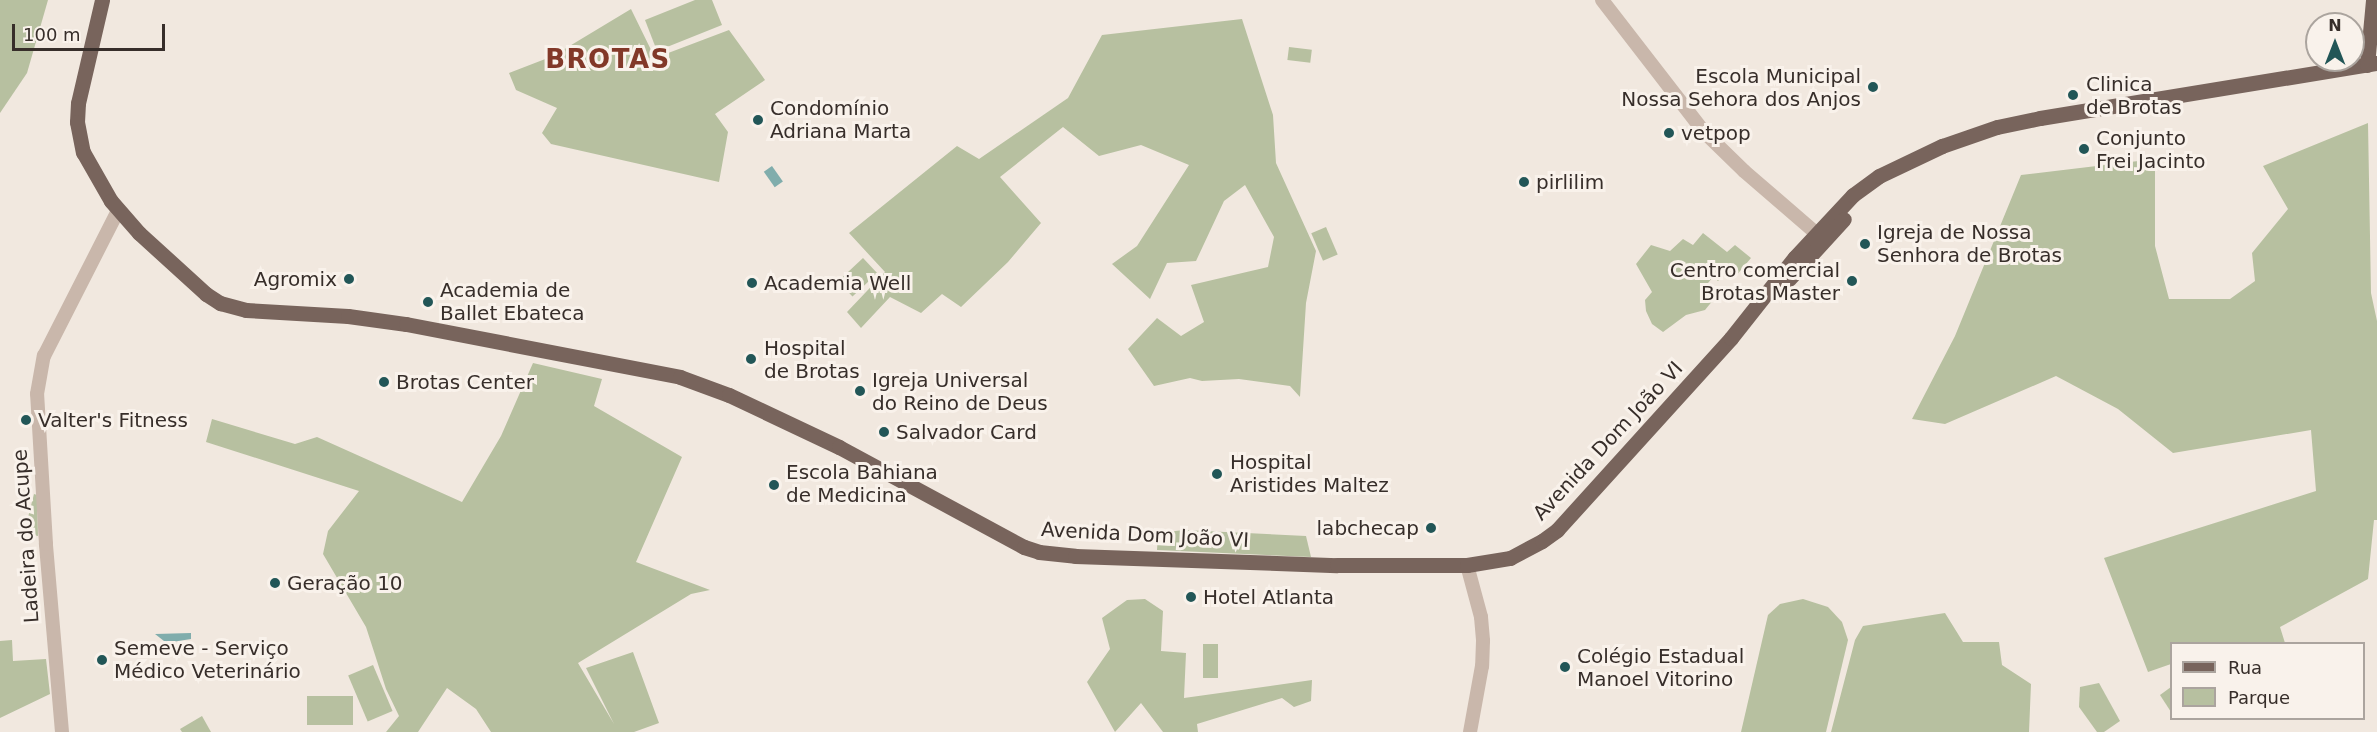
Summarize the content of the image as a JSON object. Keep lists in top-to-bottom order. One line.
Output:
{"streets":{"main road":["Avenida Dom João VI"],"street":["Ladeira do Acupe"]},"crossings":[["Avenida Dom João VI","Ladeira do Acupe"]],"districts":["BROTAS"],"places":["Escola Municipal Nossa Sehora dos Anjos","Clinica de Brotas","Condomínio Adriana Marta","vetpop","Conjunto Frei Jacinto","pirlilim","Igreja de Nossa Senhora de Brotas","Agromix","Centro comercial Brotas Master","Academia Well","Academia de Ballet Ebateca","Hospital de Brotas","Brotas Center","Igreja Universal do Reino de Deus","Valter's Fitness","Salvador Card","Hospital Aristides Maltez","Escola Bahiana de Medicina","labchecap","Geração 10","Hotel Atlanta","Semeve - Serviço Médico Veterinário","Colégio Estadual Manoel Vitorino"],"legend":["Rua","Parque"],"scale_bar":"100 m","north":"top"}
